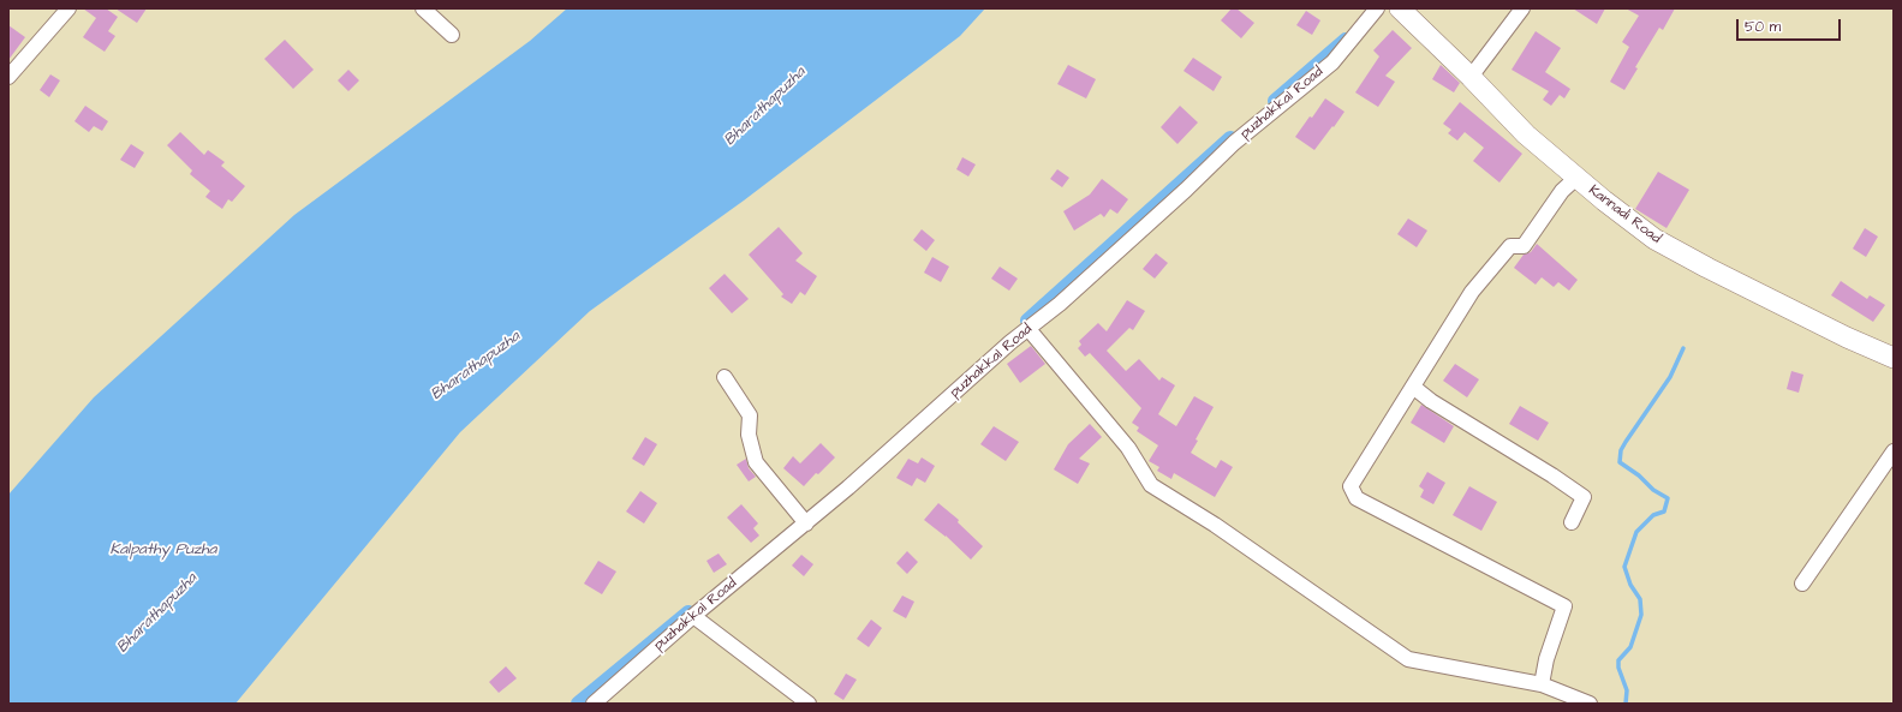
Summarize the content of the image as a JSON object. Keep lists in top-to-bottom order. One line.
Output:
{"streets":{"street":["puzhakkal Road","Kannadi Road"]},"water":["Bharathapuzha","Kalpathy Puzha"],"scale_bar":"50 m"}
